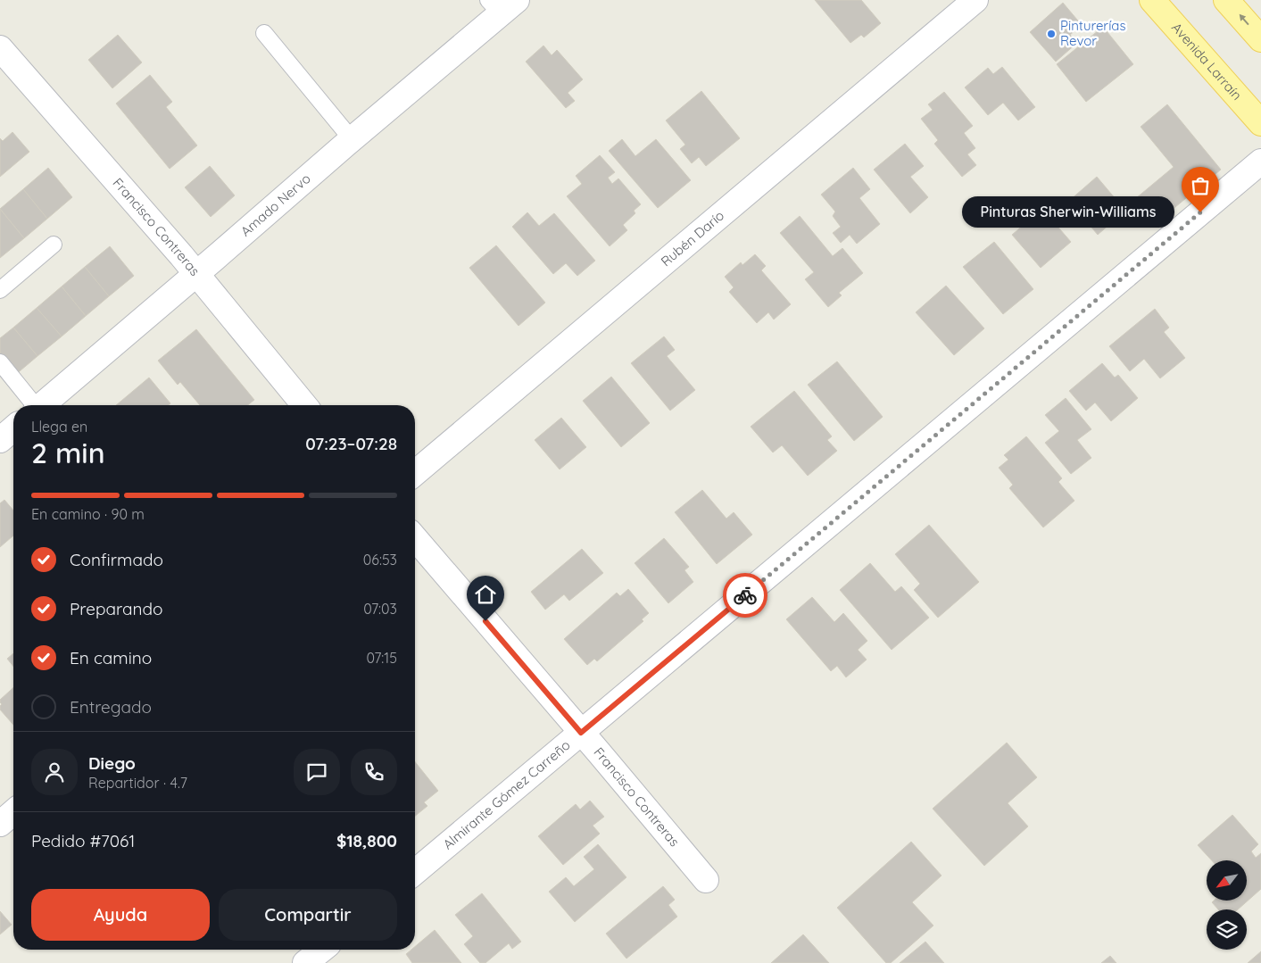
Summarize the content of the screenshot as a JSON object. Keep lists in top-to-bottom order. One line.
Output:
{"streets":{"main road":["Avenida Larraín"],"street":["Amado Nervo","Francisco Contreras","Rubén Darío","Almirante Gómez Carreño"]},"crossings":[["Amado Nervo","Francisco Contreras"],["Francisco Contreras","Almirante Gómez Carreño"]],"places":["Pinturerías Revor","Pinturas Sherwin-Williams"],"north":"bottom left","page":{"bubble":"Pinturas Sherwin-Williams","heading":["2 min","Llega en","07:23–07:28"],"panel":["Diego","Repartidor · 4.7","Pedido #7061","$18,800"],"bar":"En camino · 90 m","list":[["Confirmado","06:53"],["Preparando","07:03"],["En camino","07:15"],"Entregado"],"buttons":["Ayuda","Compartir"]}}
